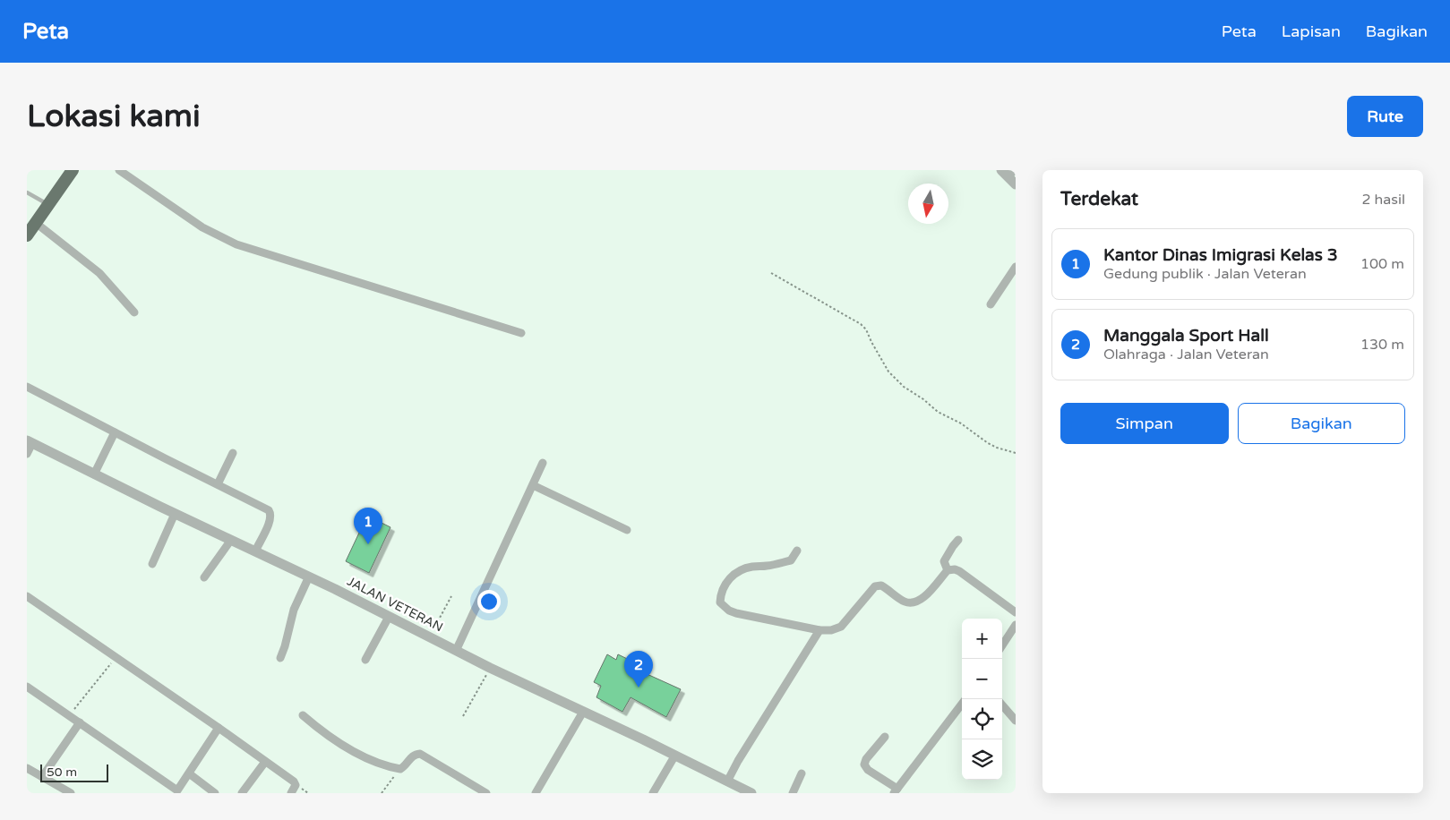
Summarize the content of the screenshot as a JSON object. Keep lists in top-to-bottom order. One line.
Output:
{"streets":{"street":["JALAN VETERAN"]},"scale_bar":"50 m","north":"bottom","page":{"header":"Peta","nav":["Peta","Lapisan","Bagikan"],"buttons":["Rute",["Simpan","Bagikan"]],"title":"Lokasi kami","heading":["Terdekat","2 hasil"],"list":[{"mark":"1","name":"Kantor Dinas Imigrasi Kelas 3","note":"Gedung publik · Jalan Veteran","value":"100 m"},{"mark":"2","name":"Manggala Sport Hall","note":"Olahraga · Jalan Veteran","value":"130 m"}],"pins":["1","2"],"map_buttons":["+","−"],"scale":"50 m"}}
